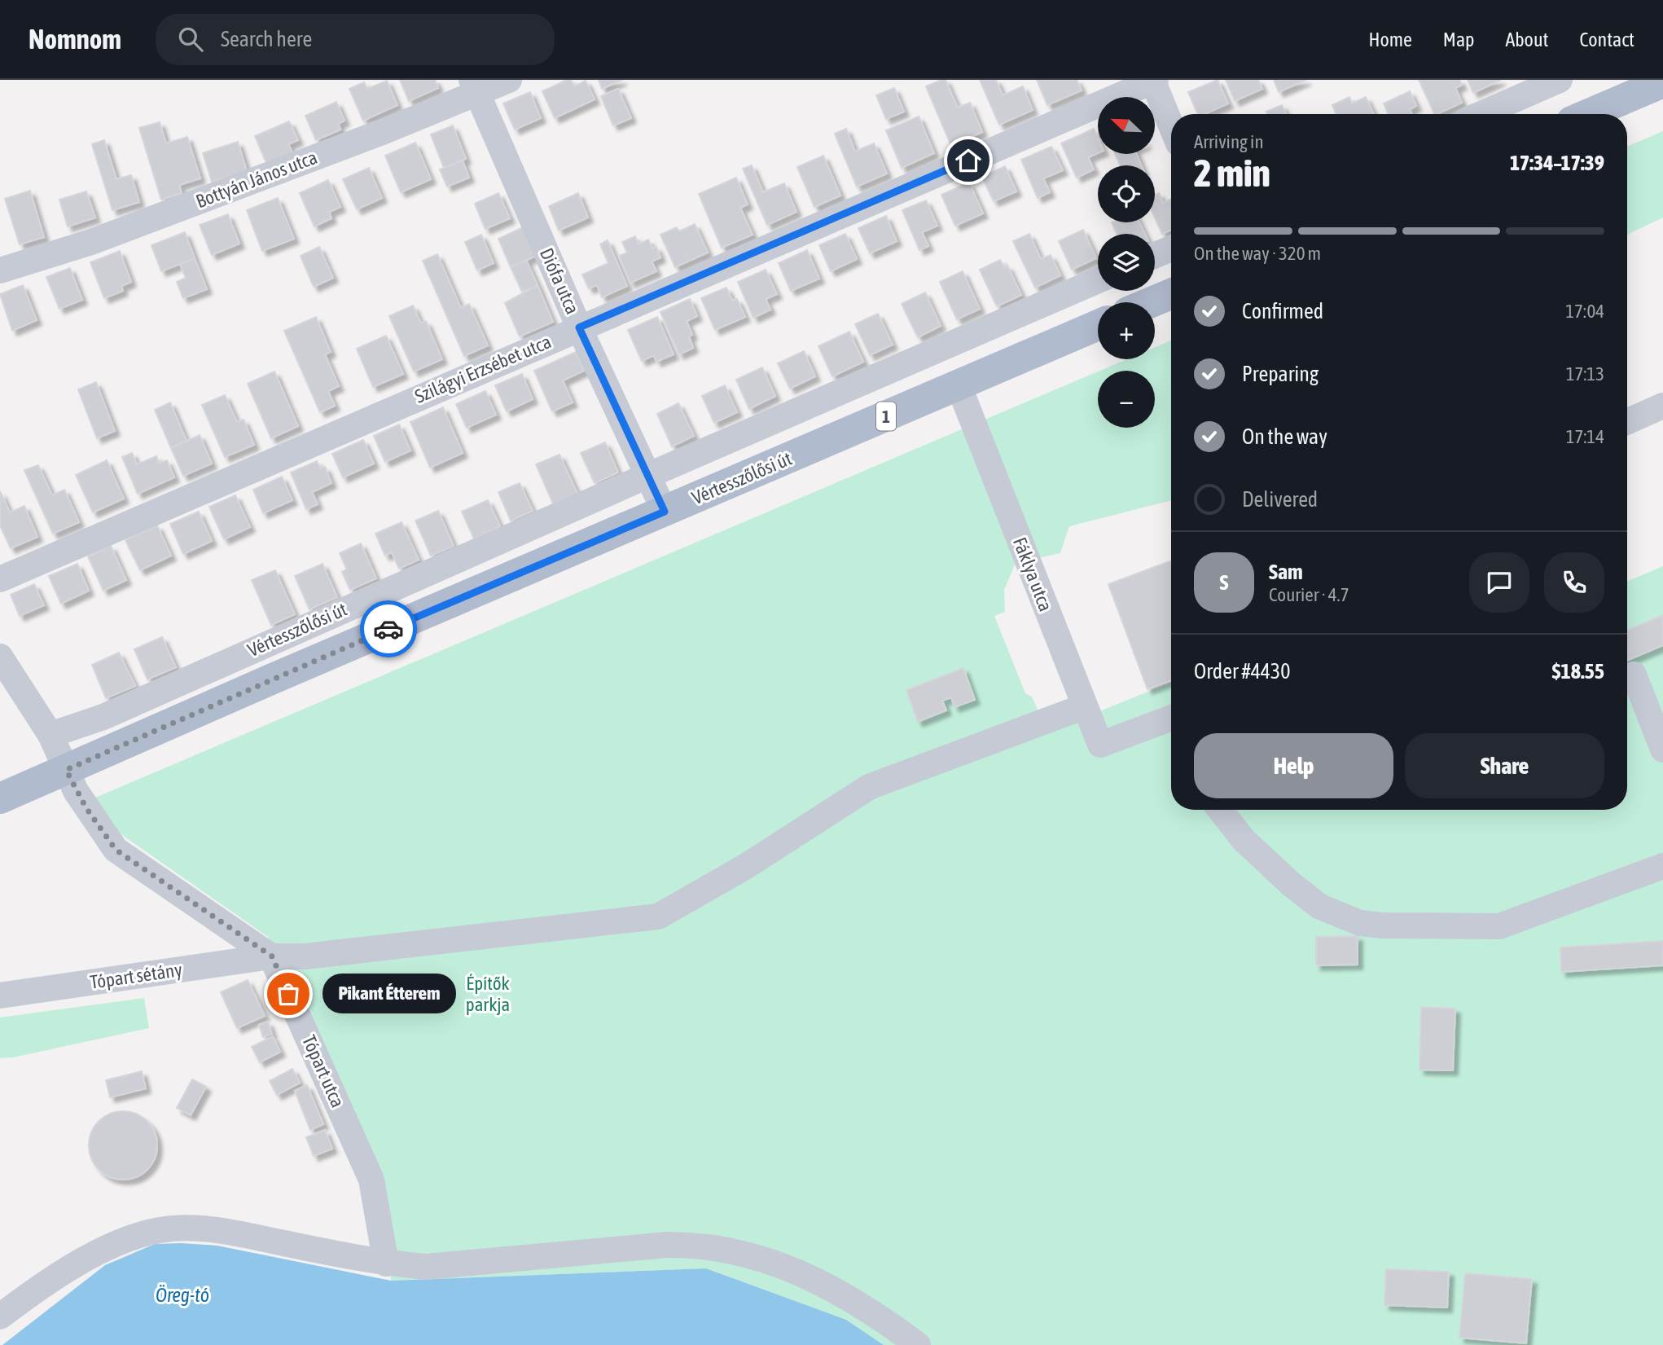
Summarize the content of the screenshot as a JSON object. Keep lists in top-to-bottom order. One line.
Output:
{"streets":{"main road":["1","Vértesszőlősi út"],"street":["Bottyán János utca","Diófa utca","Szilágyi Erzsébet utca","Fáklya utca","Tópart sétány","Tópart utca"]},"crossings":[["Bottyán János utca","Diófa utca"],["Diófa utca","Szilágyi Erzsébet utca"],["Diófa utca","Vértesszőlősi út"],["Vértesszőlősi út","Fáklya utca"],["Fáklya utca","Tópart sétány"],["Tópart sétány","Tópart utca"]],"water":["Öreg-tó"],"parks":["Építők parkja"],"places":["Pikant Étterem"],"north":"top left","page":{"header":"Nomnom","search":"Search here","nav":["Home","Map","About","Contact"],"map_buttons":["+","−"],"heading":["2 min","Arriving in","17:34–17:39"],"panel":["Sam","Courier · 4.7","Order #4430","$18.55"],"bar":"On the way · 320 m","list":[["Confirmed","17:04"],["Preparing","17:13"],["On the way","17:14"],"Delivered"],"round":"S","buttons":["Help","Share"],"bubble":"Pikant Étterem"}}
